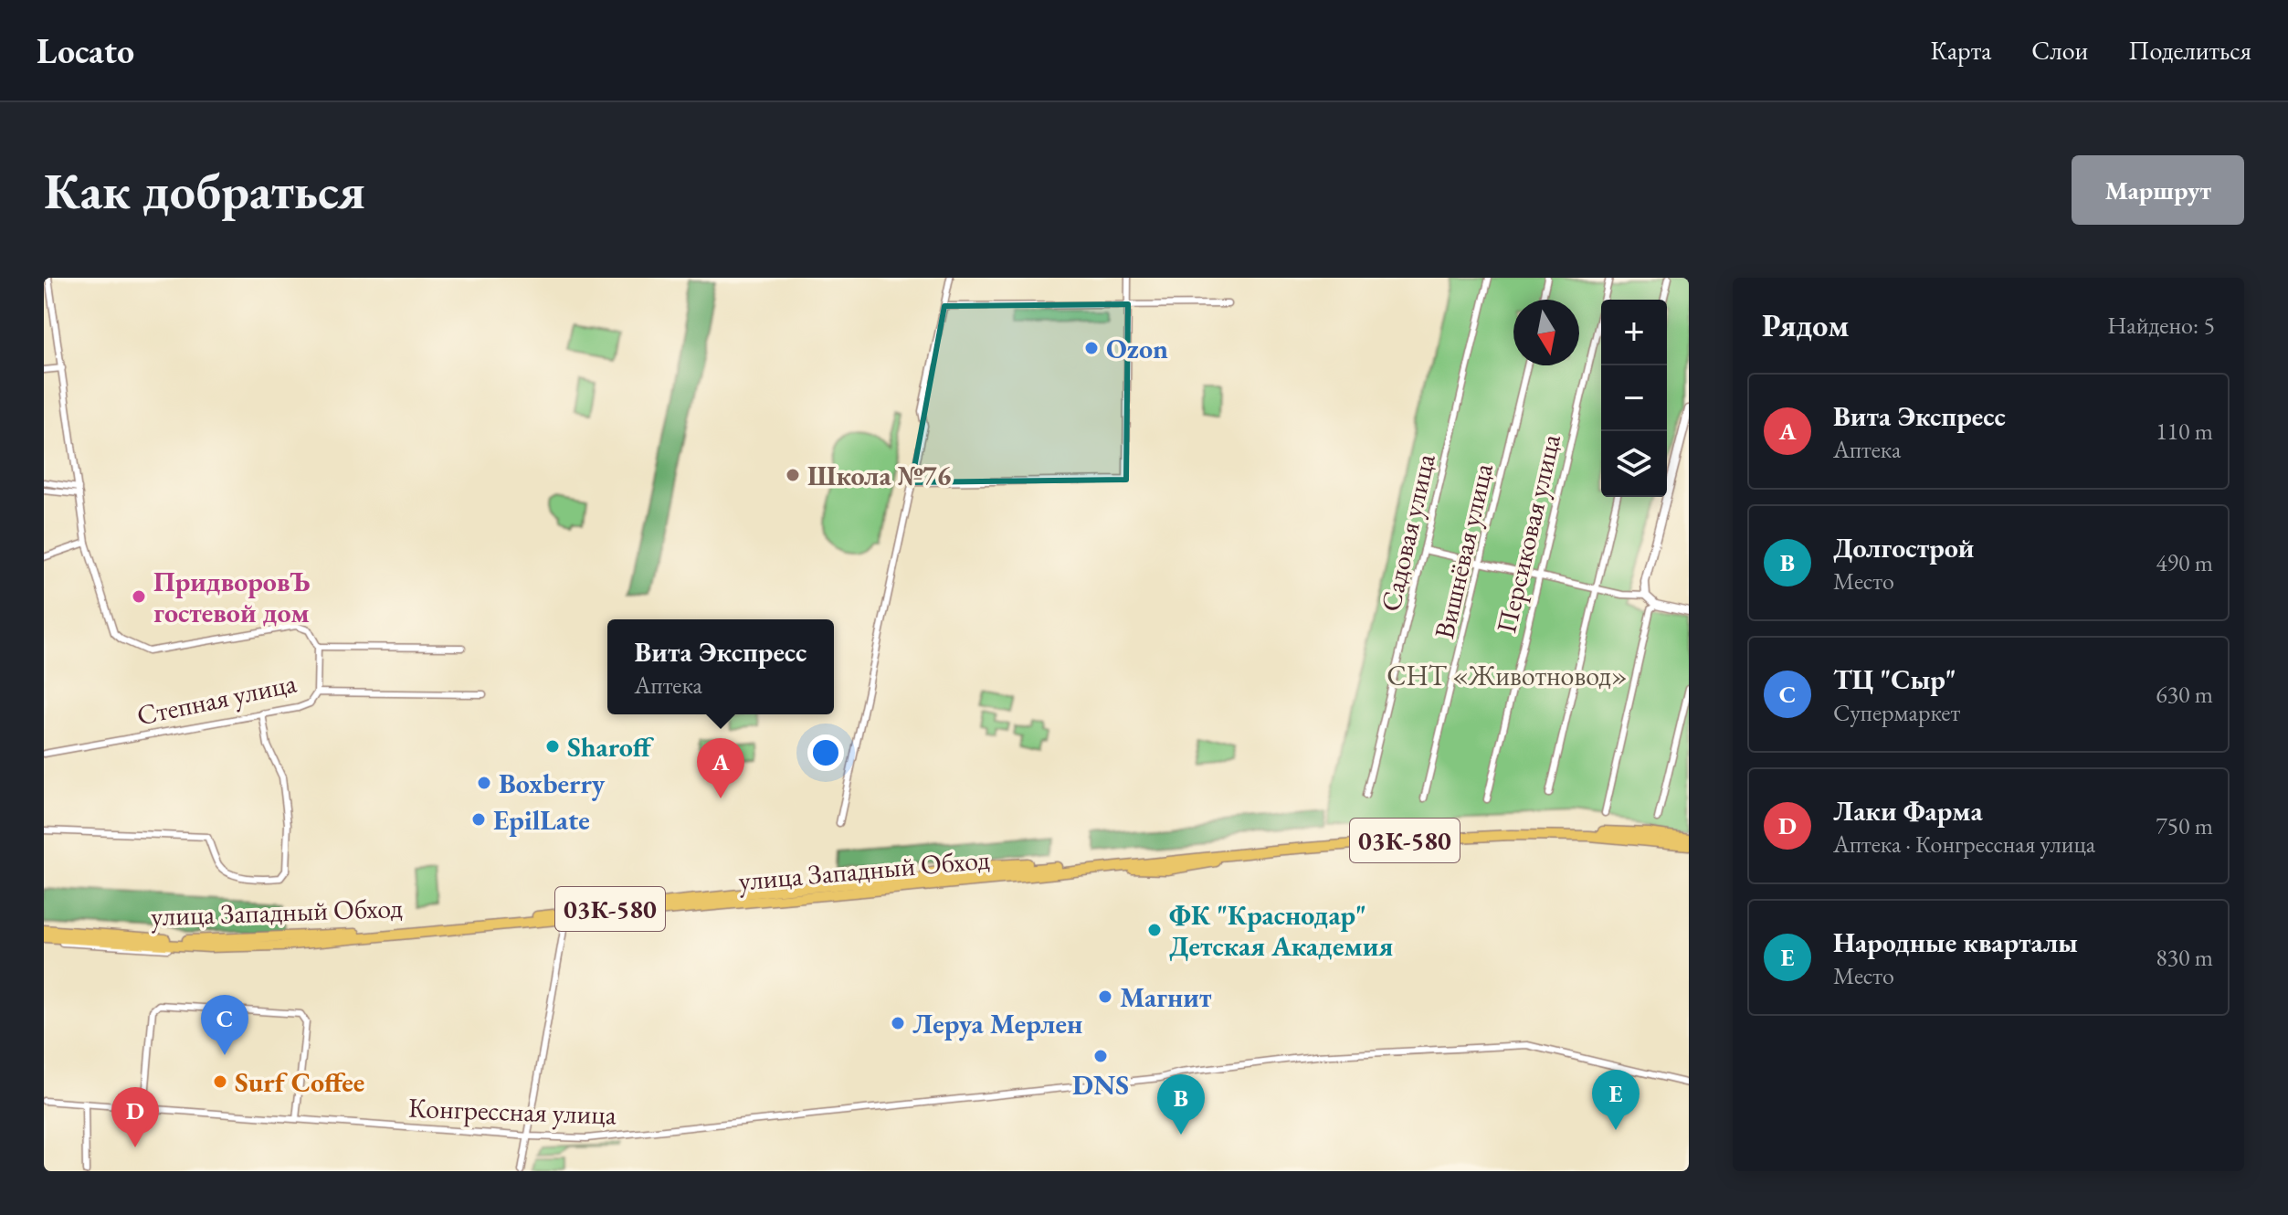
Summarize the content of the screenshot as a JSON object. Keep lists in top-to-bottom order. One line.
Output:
{"streets":{"highway":["03К-580","улица Западный Обход"],"street":["Садовая улица","Персиковая улица","Вишнёвая улица","Степная улица","Конгрессная улица"]},"parks":["СНТ «Животновод»"],"places":["Ozon","Школа №76","ПридворовЪ гостевой дом","Sharoff","Boxberry","EpilLate","ФК \"Краснодар\" Детская Академия","Магнит","Леруа Мерлен","DNS","Surf Coffee"],"north":"bottom","page":{"header":"Locato","nav":["Карта","Слои","Поделиться"],"buttons":"Маршрут","title":"Как добраться","heading":["Рядом","Найдено: 5"],"map_buttons":["+","−"],"list":[{"mark":"A","name":"Вита Экспресс","note":"Аптека","value":"110 m"},{"mark":"B","name":"Долгострой","note":"Место","value":"490 m"},{"mark":"C","name":"ТЦ \"Сыр\"","note":"Супермаркет","value":"630 m"},{"mark":"D","name":"Лаки Фарма","note":"Аптека · Конгрессная улица","value":"750 m"},{"mark":"E","name":"Народные кварталы","note":"Место","value":"830 m"}],"popup":["Вита Экспресс","Аптека"],"pins":["A","C","E","B","D"]}}
